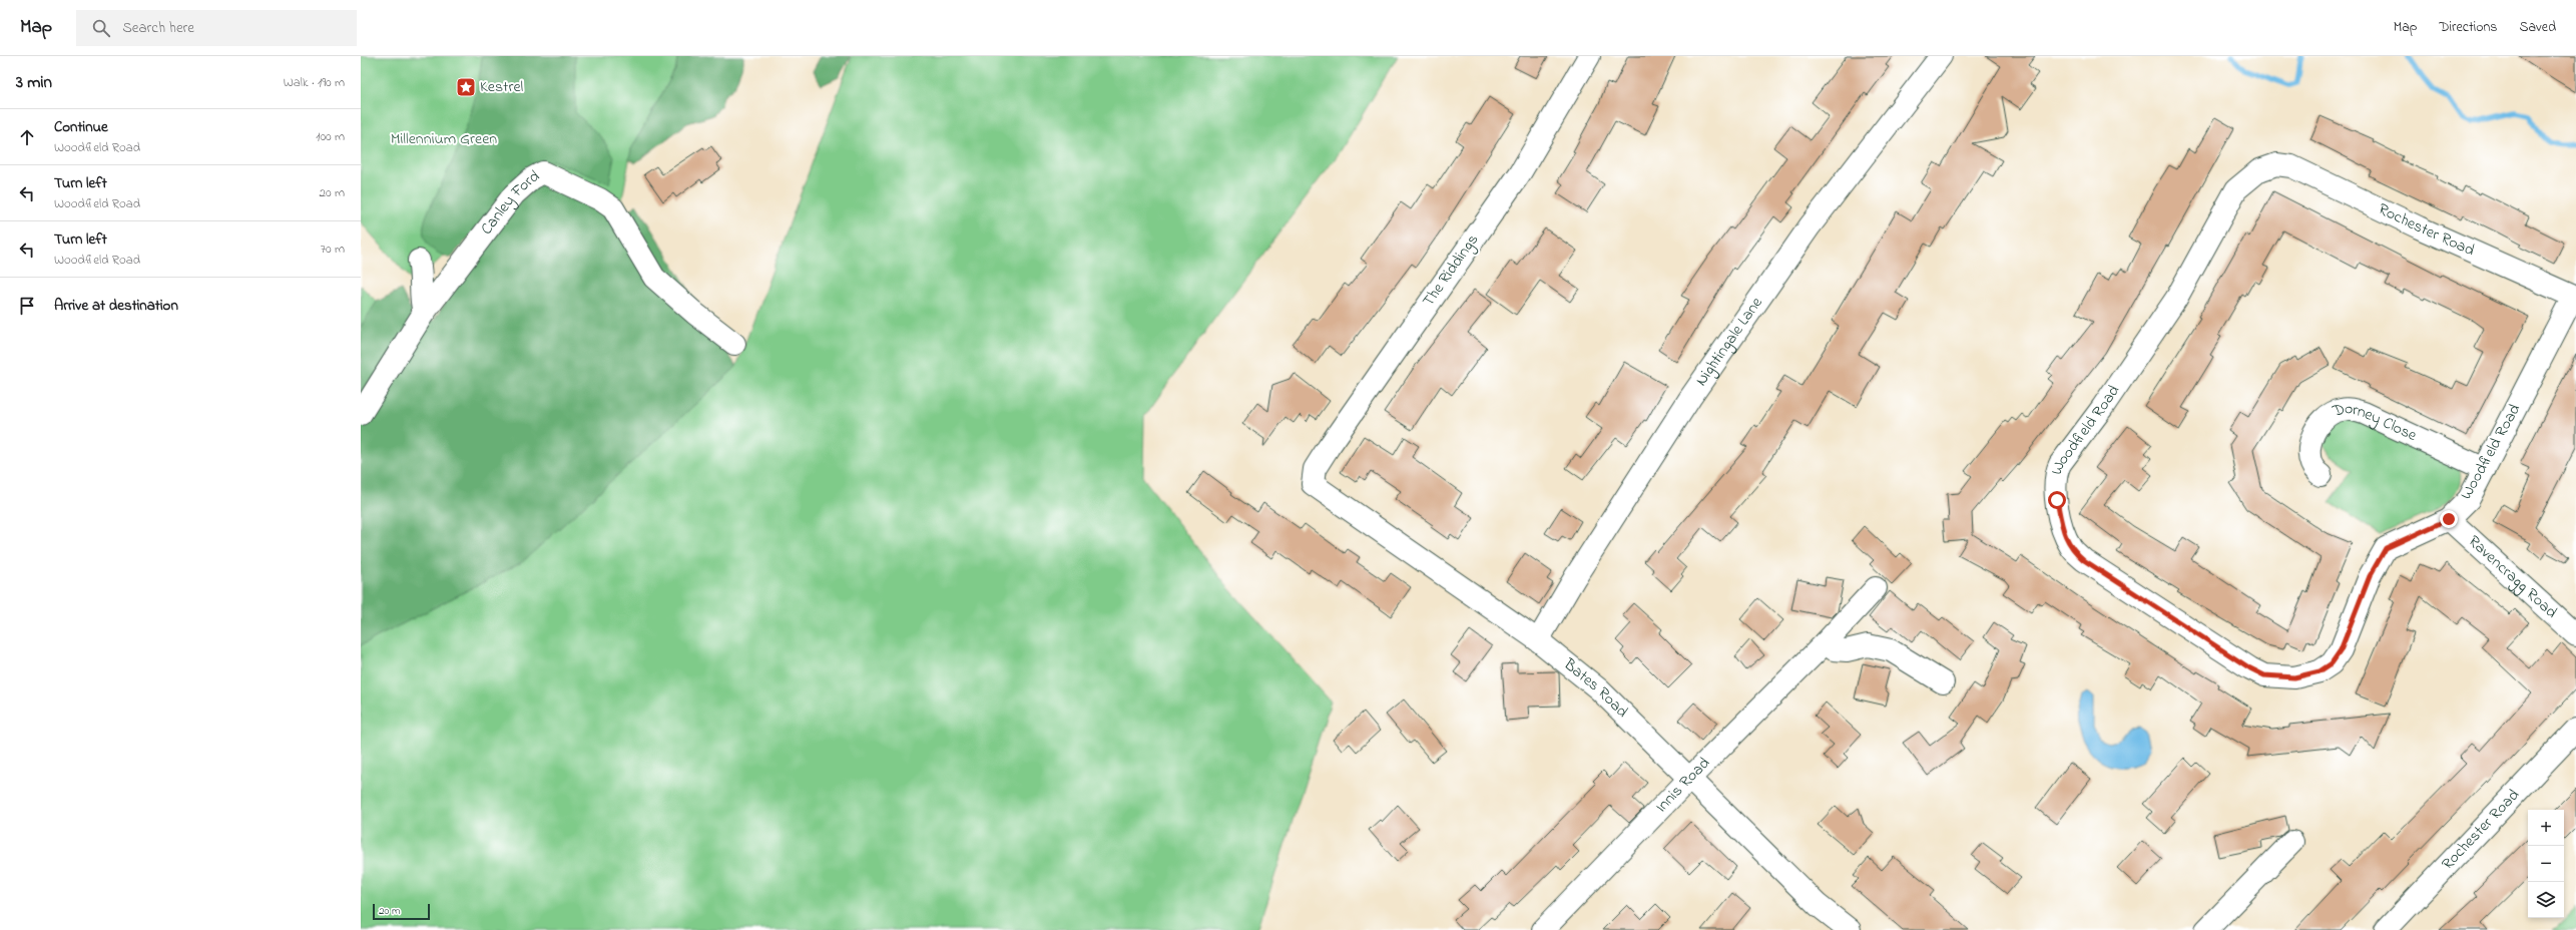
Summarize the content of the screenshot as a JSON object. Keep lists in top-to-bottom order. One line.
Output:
{"streets":{"street":["Canley Ford","Rochester Road","The Riddings","Nightingale Lane","Dorney Close","Woodfield Road","Ravencragg Road","Bates Road","Innis Road"]},"crossings":[["Rochester Road","Woodfield Road"],["The Riddings","Bates Road"],["Nightingale Lane","Bates Road"],["Dorney Close","Woodfield Road"],["Woodfield Road","Ravencragg Road"],["Bates Road","Innis Road"]],"parks":["Millennium Green"],"places":{"place":["Kestrel"]},"scale_bar":"20 m","page":{"header":"Map","search":"Search here","nav":["Map","Directions","Saved"],"heading":["3 min","Walk · 190 m"],"list":[["Continue","Woodfield Road","100 m"],["Turn left","Woodfield Road","20 m"],["Turn left","Woodfield Road","70 m"],"Arrive at destination"],"map_buttons":["+","−"],"scale":"20 m"}}
